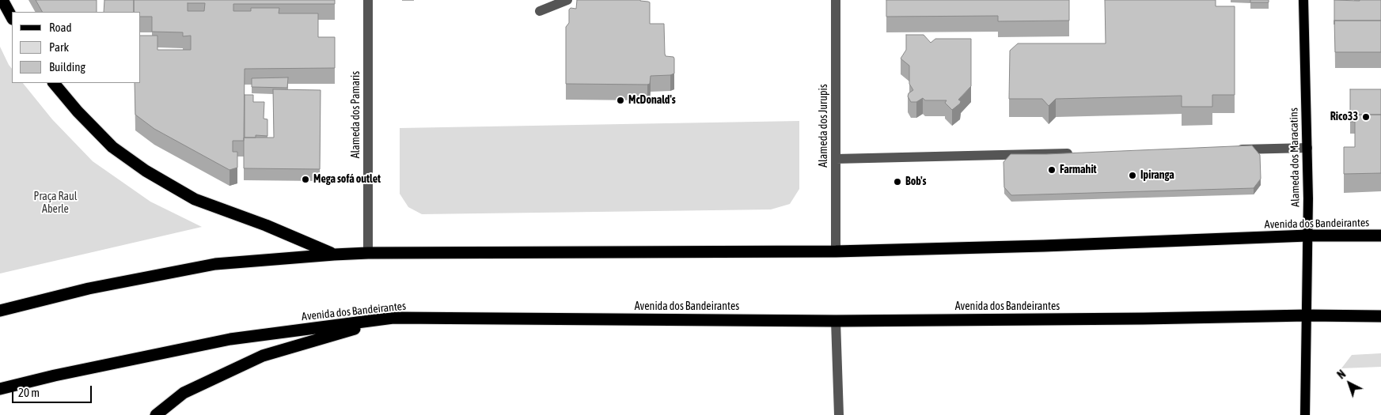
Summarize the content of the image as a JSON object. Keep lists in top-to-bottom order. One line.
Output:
{"streets":{"highway":["Avenida dos Bandeirantes"],"main road":["Alameda dos Maracatins"],"street":["Alameda dos Pamaris","Alameda dos Jurupis"]},"crossings":[["Alameda dos Pamaris","Avenida dos Bandeirantes"],["Alameda dos Jurupis","Avenida dos Bandeirantes"],["Alameda dos Maracatins","Avenida dos Bandeirantes"]],"parks":["Praça Raul Aberle"],"places":["McDonald's","Rico33","Farmahit","Ipiranga","Mega sofá outlet","Bob's"],"legend":["Road","Park","Building"],"scale_bar":"20 m","north":"top left"}
